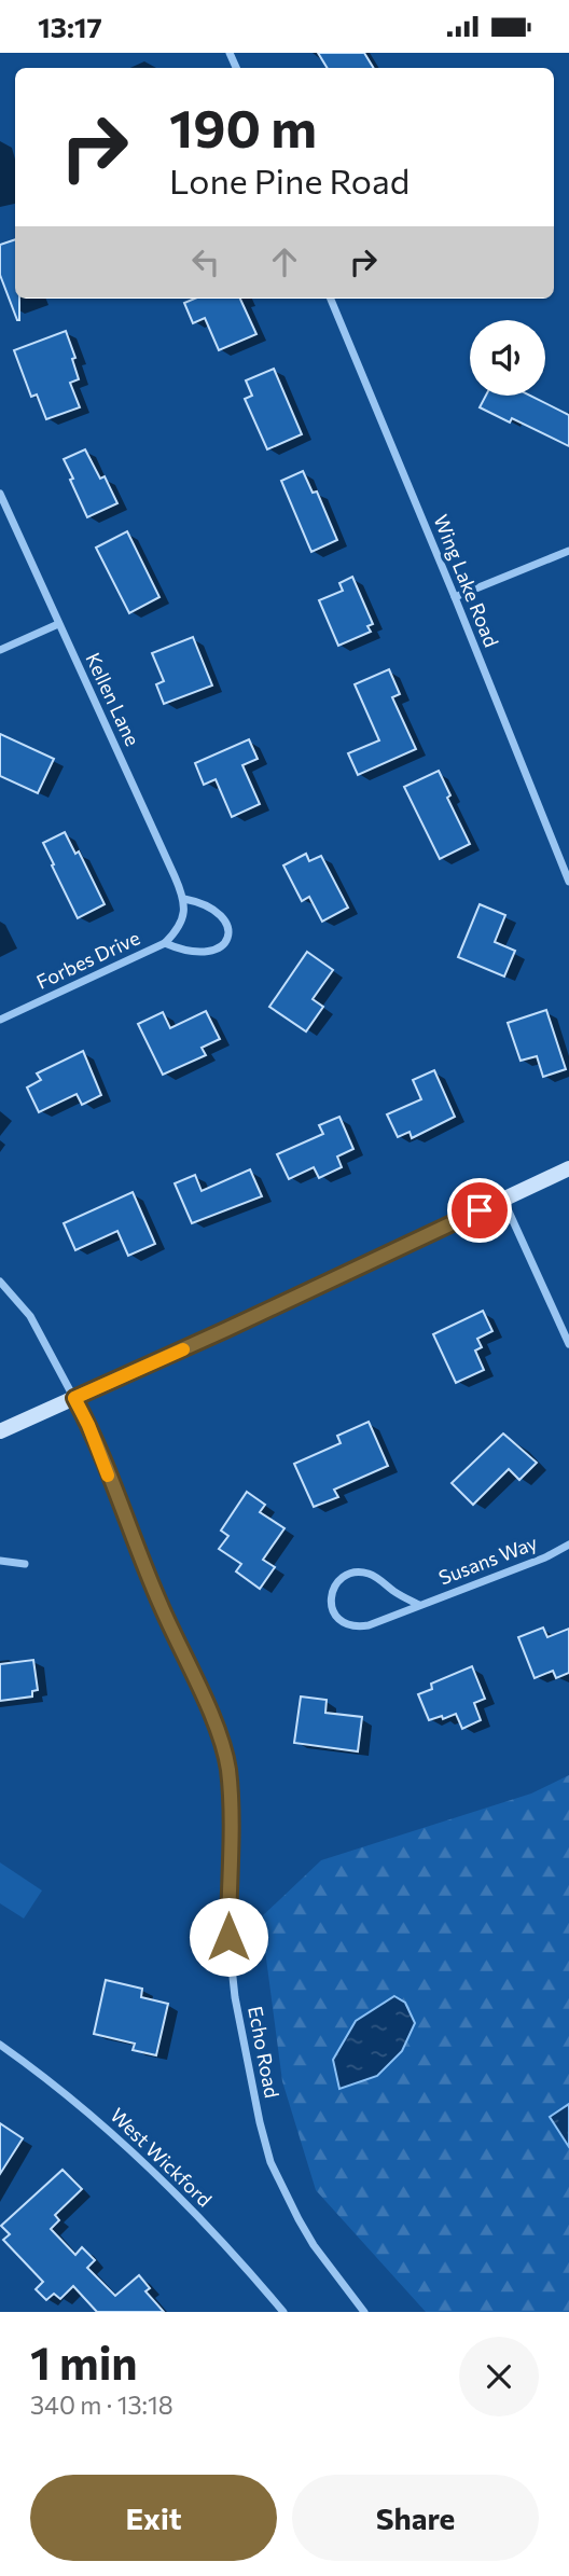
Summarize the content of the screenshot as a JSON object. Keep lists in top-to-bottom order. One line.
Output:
{"streets":{"street":["Wing Lake Road","Kellen Lane","Forbes Drive","Susans Way","Echo Road","West Wickford"]},"crossings":[["Kellen Lane","Forbes Drive"]],"page":{"status":"13:17","turn":["190 m","Lone Pine Road"],"heading":["1 min","340 m · 13:18"],"buttons":["Exit","Share"]}}
